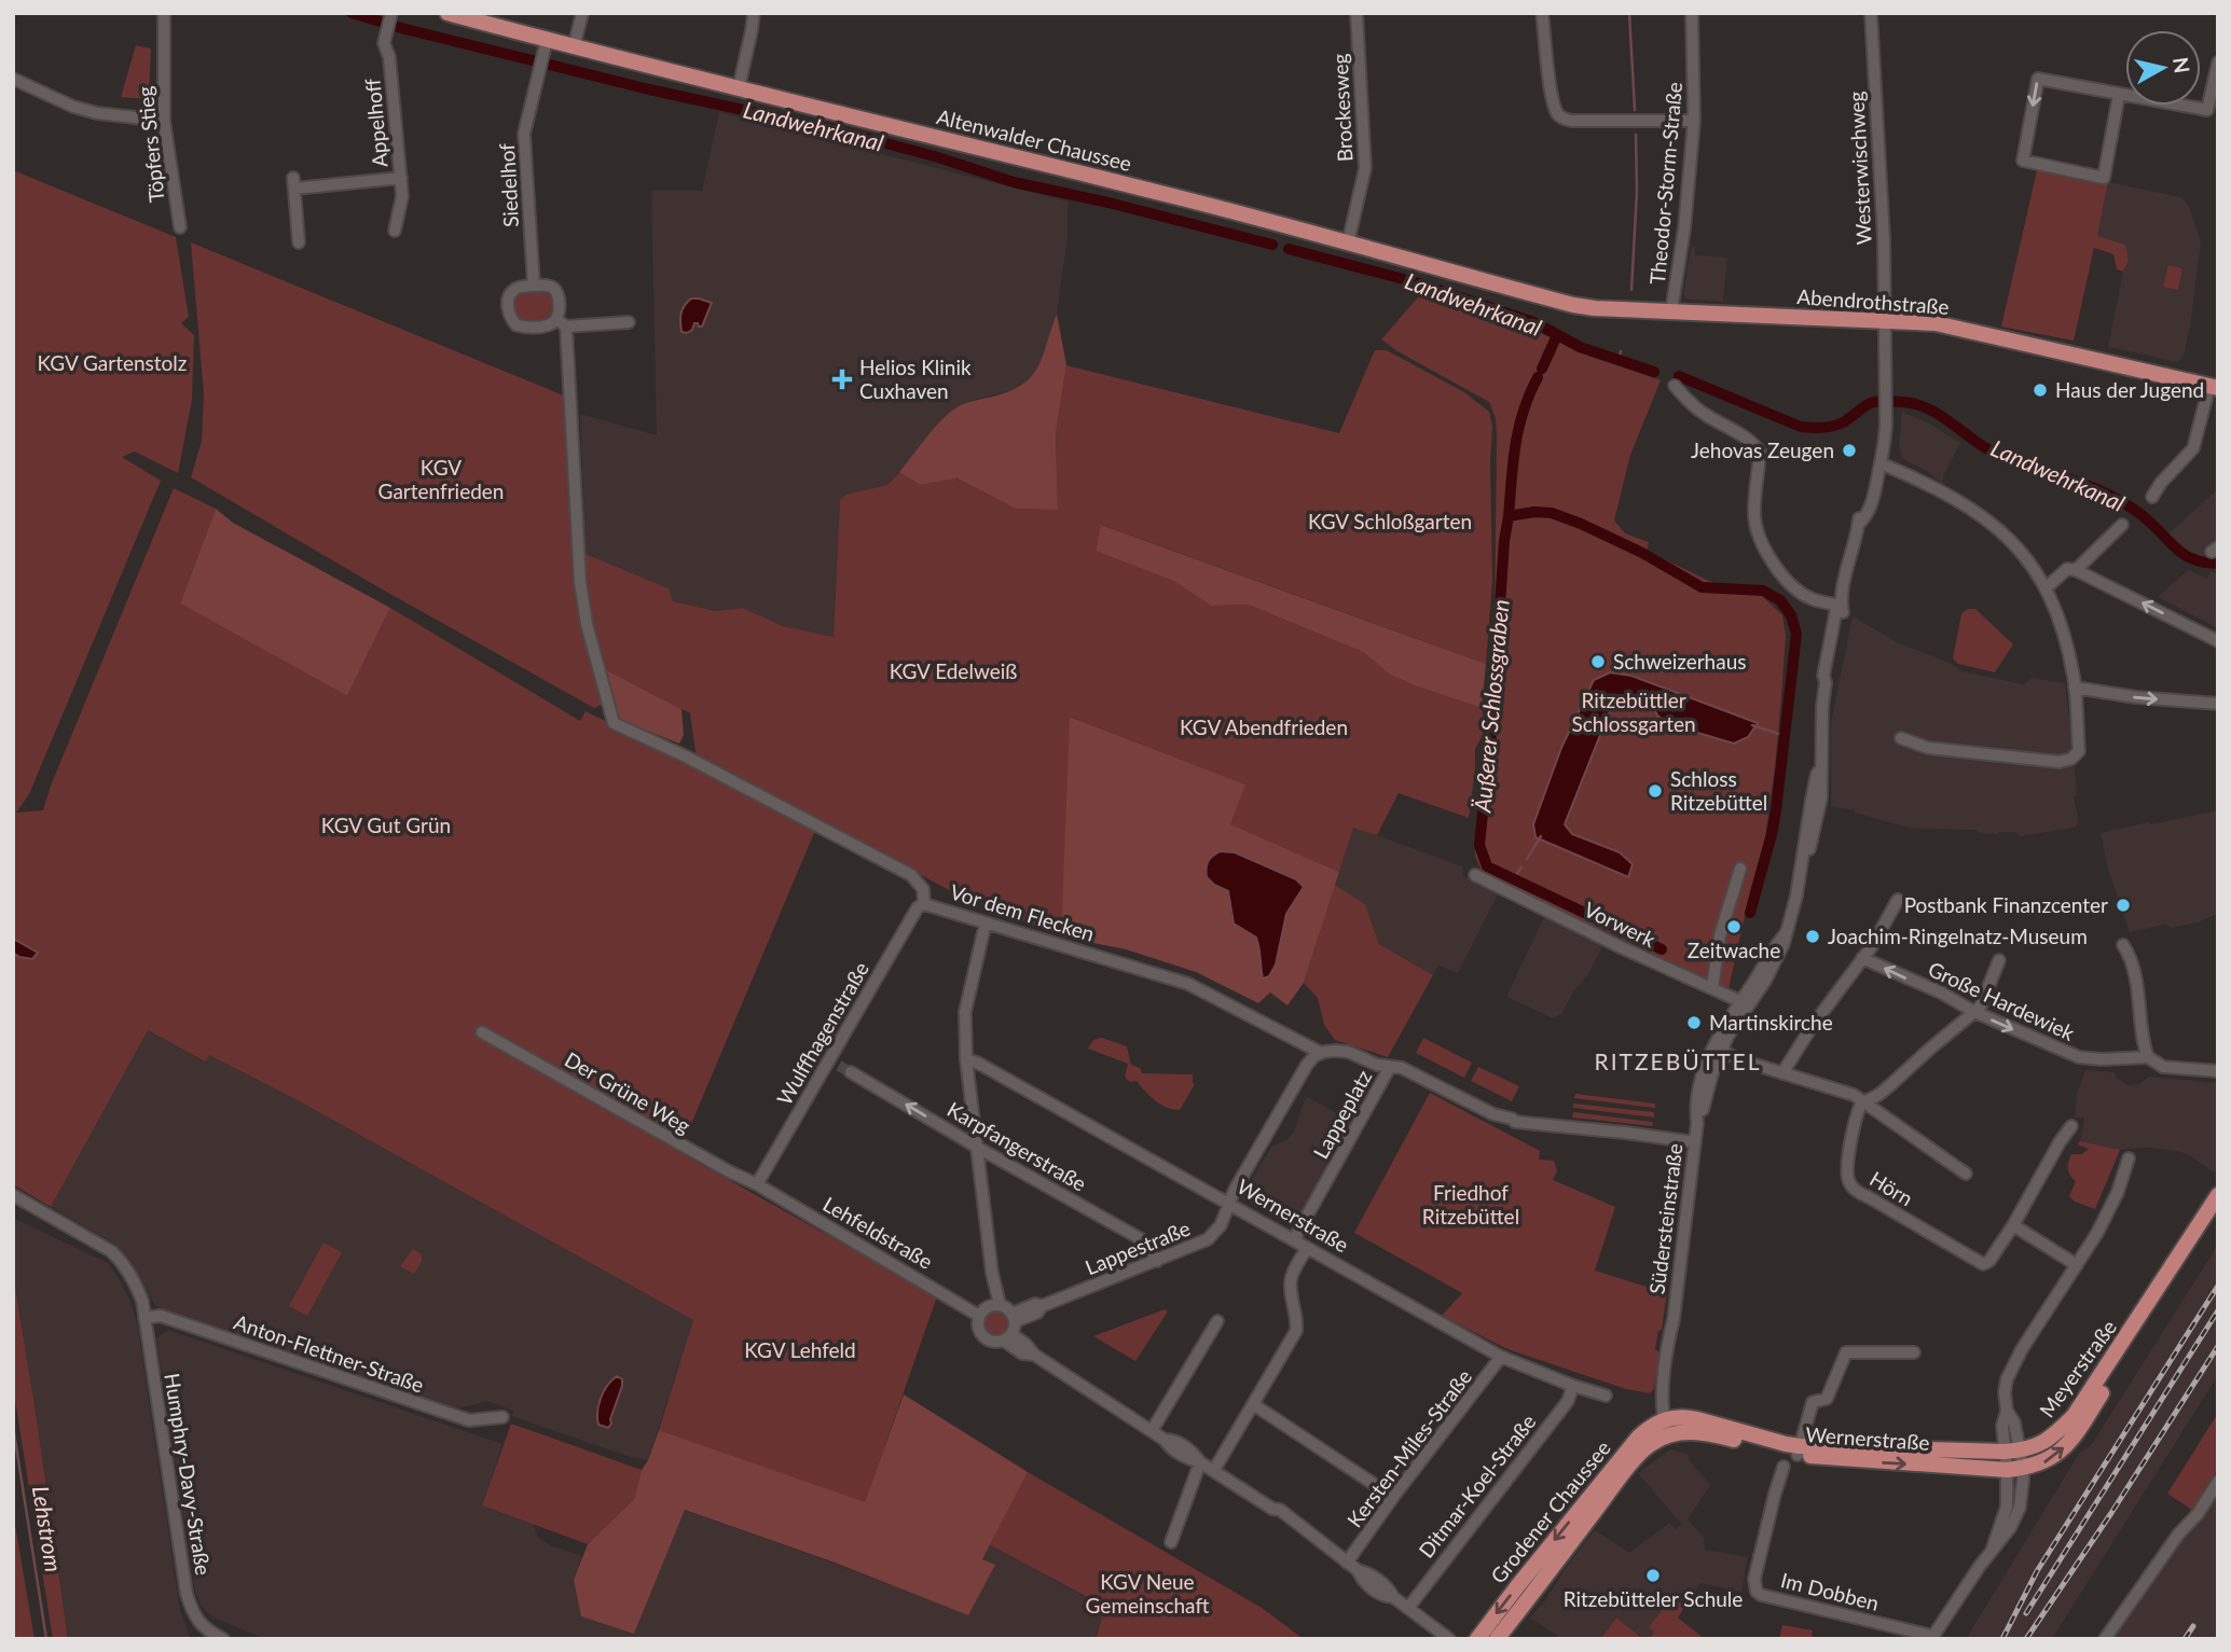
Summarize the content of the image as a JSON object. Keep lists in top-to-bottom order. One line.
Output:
{"streets":{"main road":["Altenwalder Chaussee","Abendrothstraße","Wernerstraße","Meyerstraße","Grodener Chaussee"],"street":["Brockesweg","Appelhoff","Töpfers Stieg","Westerwischweg","Theodor-Storm-Straße","Siedelhof","Vor dem Flecken","Vorwerk","Große Hardewiek","Wulffhagenstraße","Der Grüne Weg","Lappeplatz","Karpfangerstraße","Hörn","Südersteinstraße","Lehfeldstraße","Lappestraße","Anton-Flettner-Straße","Kersten-Miles-Straße","Humphry-Davy-Straße","Ditmar-Koel-Straße","Im Dobben"]},"crossings":[["Brockesweg","Altenwalder Chaussee"],["Altenwalder Chaussee","Siedelhof"],["Altenwalder Chaussee","Abendrothstraße"],["Westerwischweg","Abendrothstraße"],["Westerwischweg","Südersteinstraße"],["Theodor-Storm-Straße","Abendrothstraße"],["Siedelhof","Vor dem Flecken"],["Abendrothstraße","Südersteinstraße"],["Vor dem Flecken","Wulffhagenstraße"],["Vor dem Flecken","Lappeplatz"],["Vorwerk","Südersteinstraße"],["Wulffhagenstraße","Der Grüne Weg"],["Wulffhagenstraße","Lehfeldstraße"],["Der Grüne Weg","Lehfeldstraße"],["Lappeplatz","Wernerstraße"],["Karpfangerstraße","Lappestraße"],["Wernerstraße","Südersteinstraße"],["Wernerstraße","Lappestraße"],["Wernerstraße","Meyerstraße"],["Wernerstraße","Kersten-Miles-Straße"],["Wernerstraße","Ditmar-Koel-Straße"],["Wernerstraße","Grodener Chaussee"],["Südersteinstraße","Grodener Chaussee"],["Lehfeldstraße","Lappestraße"],["Anton-Flettner-Straße","Humphry-Davy-Straße"]],"one_way":["Karpfangerstraße"],"districts":["RITZEBÜTTEL"],"water":["Landwehrkanal","Äußerer Schlossgraben","Lehstrom"],"parks":["KGV Gartenstolz","KGV Gartenfrieden","KGV Schloßgarten","KGV Edelweiß","Ritzebüttler Schlossgarten","KGV Abendfrieden","KGV Gut Grün","Friedhof Ritzebüttel","KGV Lehfeld","KGV Neue Gemeinschaft"],"places":{"health":["Helios Klinik Cuxhaven"],"other":["Haus der Jugend","Jehovas Zeugen","Schweizerhaus","Schloss Ritzebüttel","Postbank Finanzcenter","Zeitwache","Joachim-Ringelnatz-Museum","Martinskirche","Ritzebütteler Schule"]},"north":"right"}
